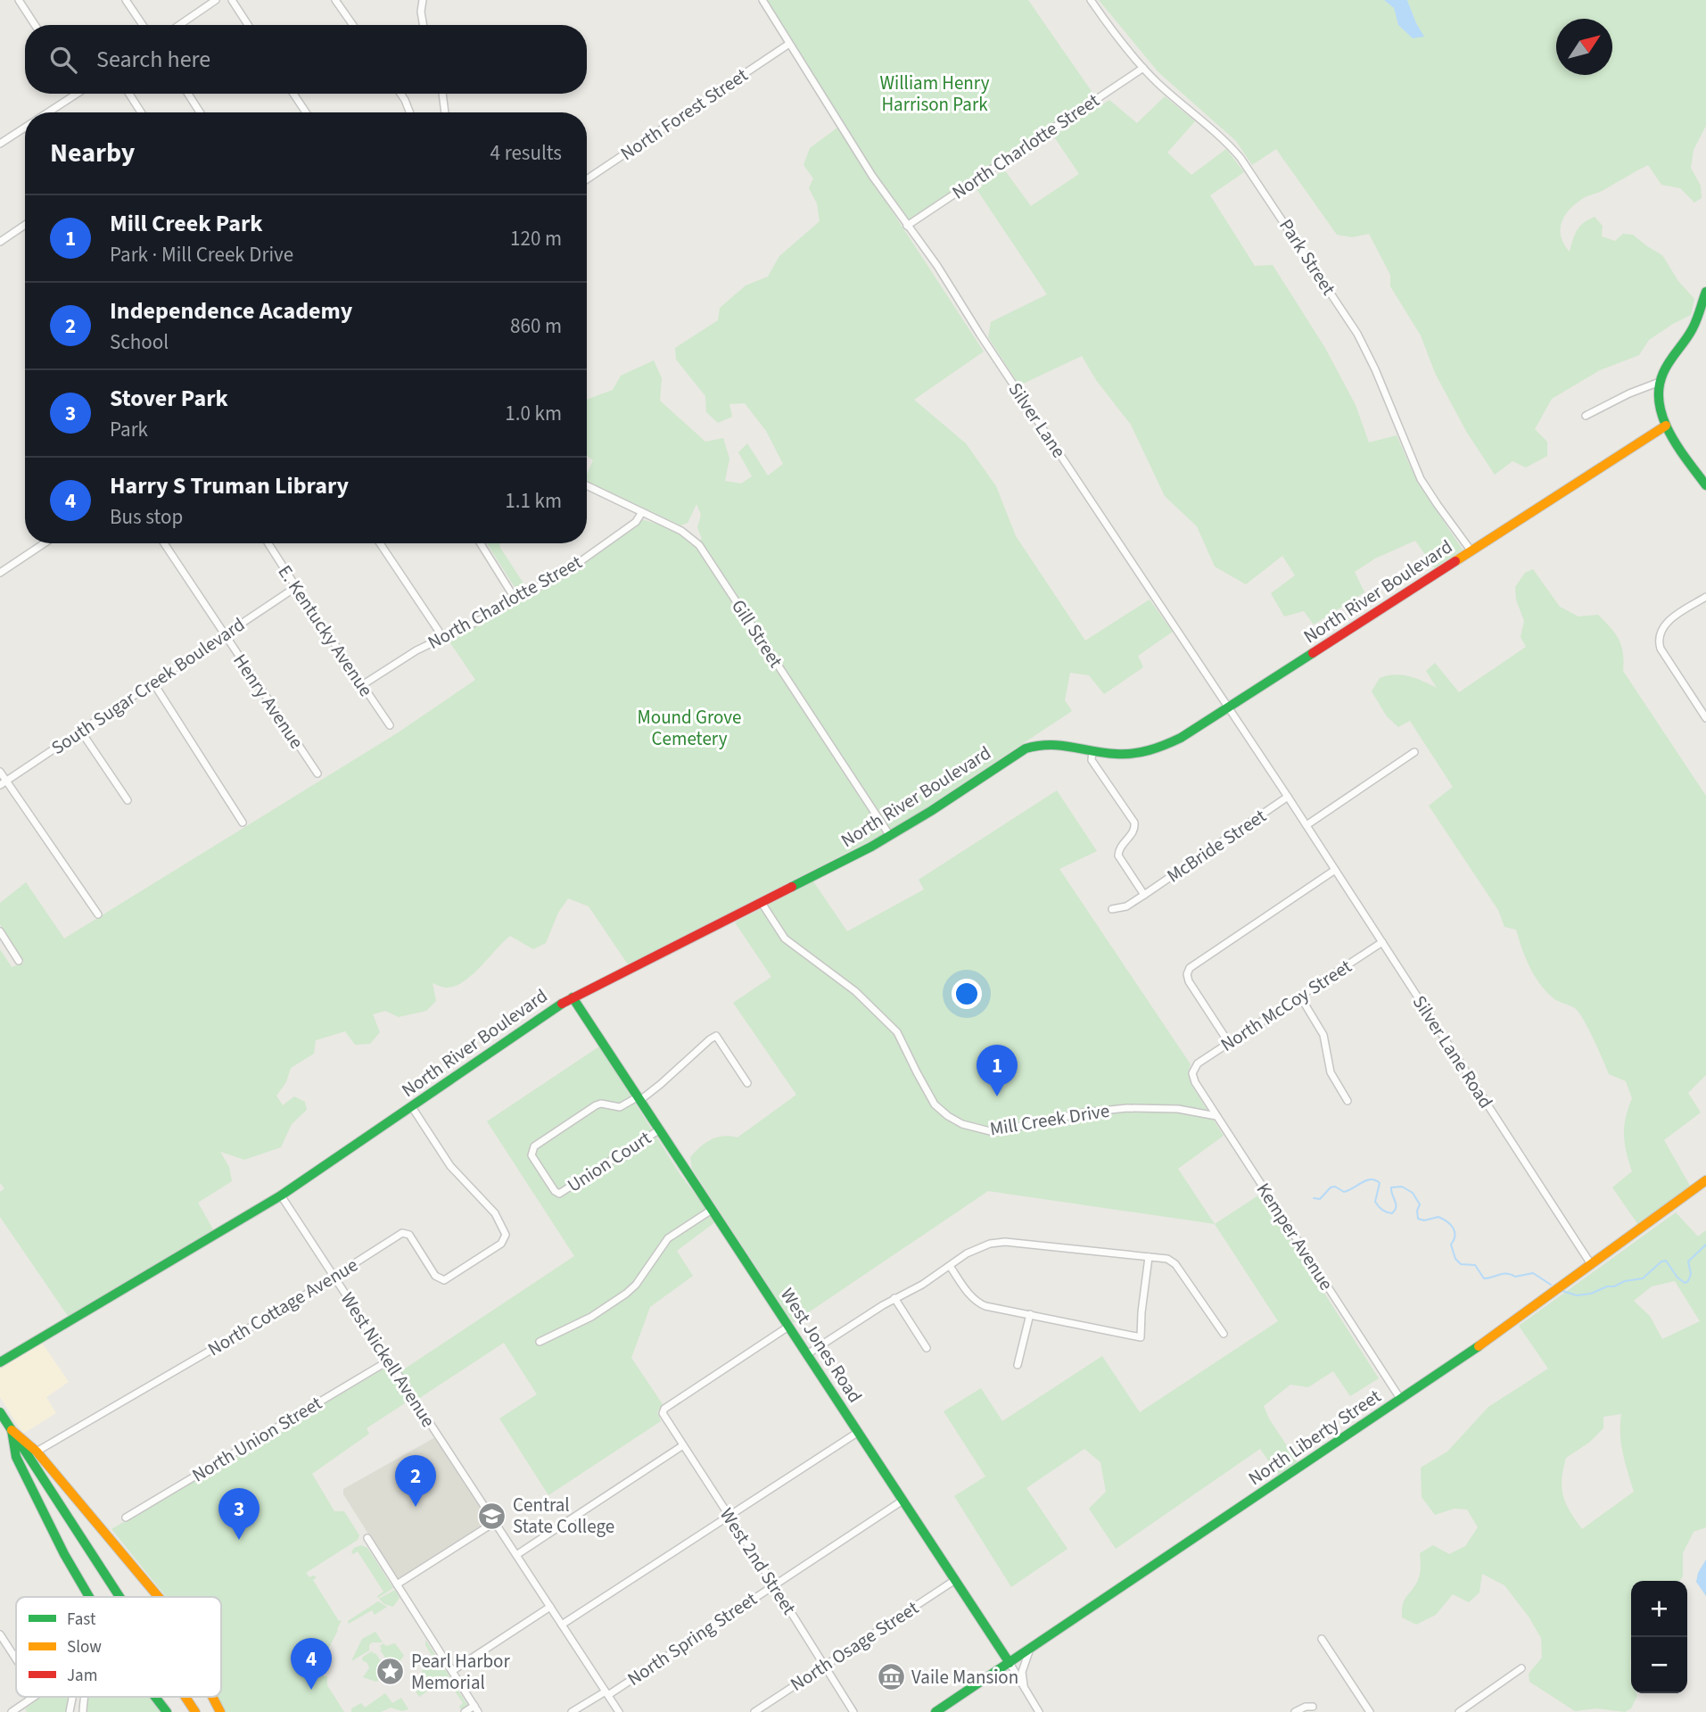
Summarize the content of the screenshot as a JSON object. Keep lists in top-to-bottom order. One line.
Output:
{"streets":{"main road":["North River Boulevard","West Jones Road","North Liberty Street"],"street":["North Forest Street","North Charlotte Street","Park Street","Silver Lane","E. Kentucky Avenue","Gill Street","South Sugar Creek Boulevard","Henry Avenue","McBride Street","North McCoy Street","Silver Lane Road","Mill Creek Drive","Union Court","Kemper Avenue","North Cottage Avenue","West Nickell Avenue","North Union Street","West 2nd Street","North Spring Street","North Osage Street"]},"crossings":[["North Forest Street","Silver Lane"],["North Charlotte Street","Park Street"],["North Charlotte Street","Silver Lane"],["North Charlotte Street","E. Kentucky Avenue"],["North Charlotte Street","Gill Street"],["Park Street","North River Boulevard"],["Silver Lane","North River Boulevard"],["Silver Lane","McBride Street"],["Silver Lane","Silver Lane Road"],["North River Boulevard","Gill Street"],["North River Boulevard","Mill Creek Drive"],["North River Boulevard","North Cottage Avenue"],["North River Boulevard","West Jones Road"],["North River Boulevard","West Nickell Avenue"],["E. Kentucky Avenue","South Sugar Creek Boulevard"],["South Sugar Creek Boulevard","Henry Avenue"],["North McCoy Street","Silver Lane Road"],["North McCoy Street","Kemper Avenue"],["Silver Lane Road","North Liberty Street"],["Mill Creek Drive","Kemper Avenue"],["Union Court","West Jones Road"],["Kemper Avenue","North Liberty Street"],["North Cottage Avenue","West Nickell Avenue"],["West Jones Road","North Liberty Street"],["West Jones Road","West 2nd Street"],["West Jones Road","North Spring Street"],["West Jones Road","North Osage Street"],["West Nickell Avenue","North Union Street"],["West Nickell Avenue","North Spring Street"],["West 2nd Street","North Spring Street"],["West 2nd Street","North Osage Street"]],"parks":["William Henry Harrison Park","Mound Grove Cemetery"],"places":{"school or university":["Central State College"],"place":["Pearl Harbor Memorial"],"museum":["Vaile Mansion"]},"legend":["Fast","Slow","Jam"],"north":"top right","page":{"search":"Search here","heading":["Nearby","4 results"],"list":[{"mark":"1","name":"Mill Creek Park","note":"Park · Mill Creek Drive","value":"120 m"},{"mark":"2","name":"Independence Academy","note":"School","value":"860 m"},{"mark":"3","name":"Stover Park","note":"Park","value":"1.0 km"},{"mark":"4","name":"Harry S Truman Library","note":"Bus stop","value":"1.1 km"}],"pins":["1","2","3","4"],"map_buttons":["+","−"]}}
